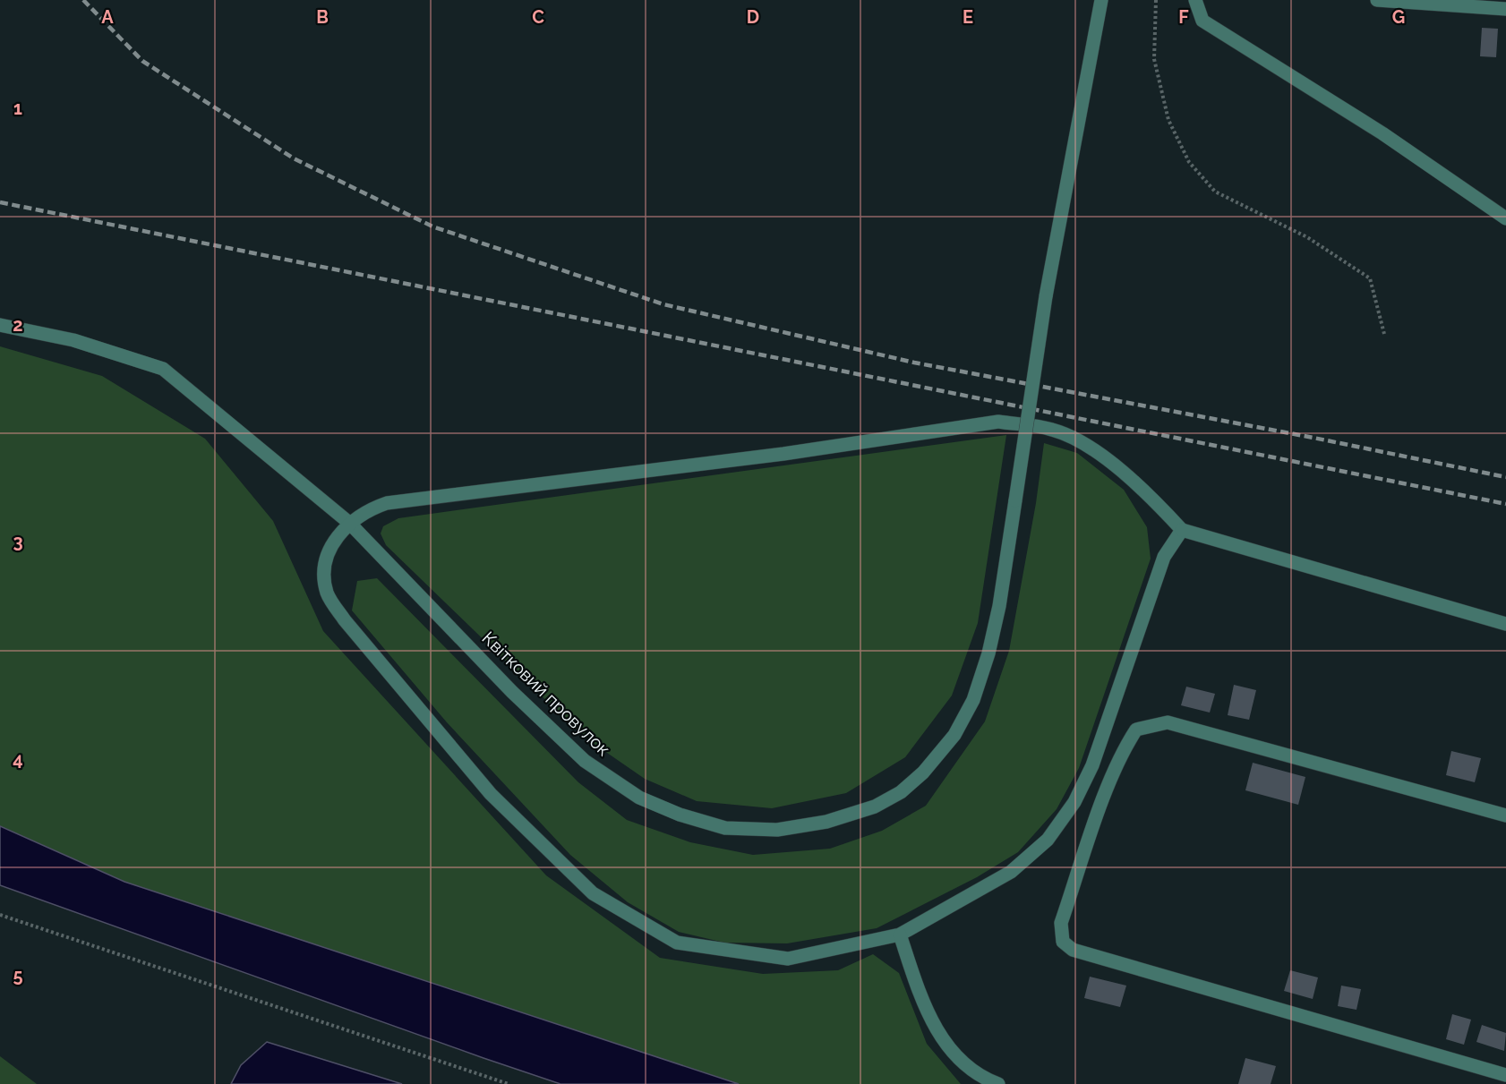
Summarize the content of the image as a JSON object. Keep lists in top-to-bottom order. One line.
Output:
{"streets":{"street":["Квітковий провулок"]},"grid":{"columns":["A","B","C","D","E","F","G"],"rows":["1","2","3","4","5"]}}
